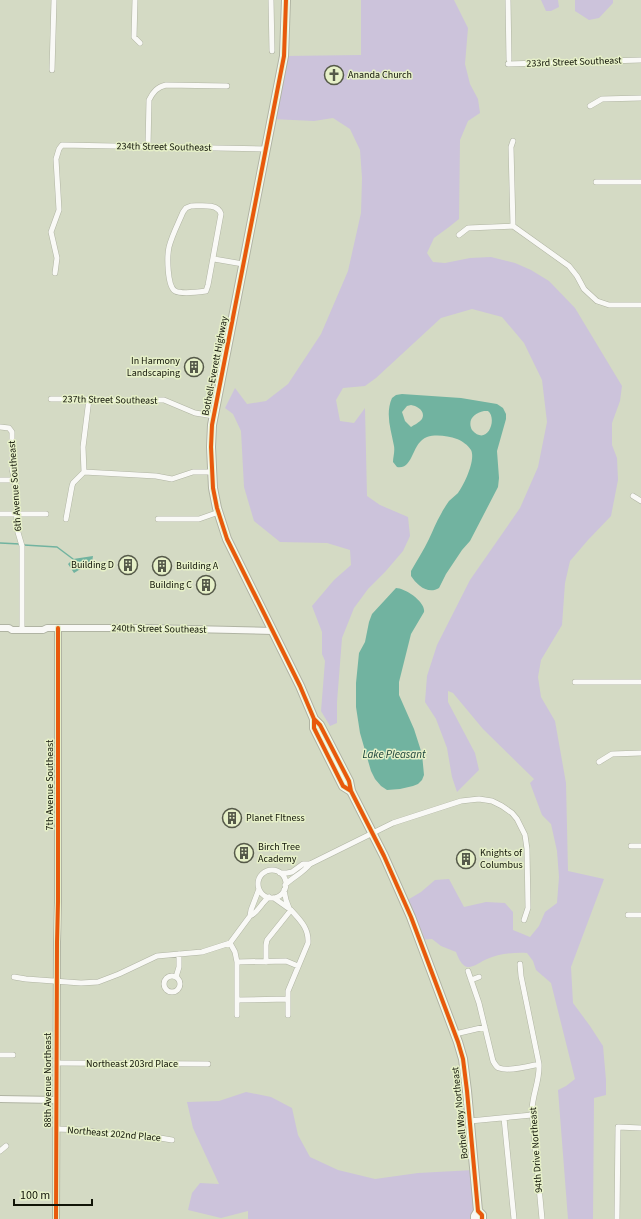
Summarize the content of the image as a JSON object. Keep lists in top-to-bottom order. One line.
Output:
{"streets":{"main road":["Bothell-Everett Highway","Bothell Way Northeast"],"street":["233rd Street Southeast","234th Street Southeast","237th Street Southeast","6th Avenue Southeast","240th Street Southeast","7th Avenue Southeast","Northeast 203rd Place","88th Avenue Northeast","Northeast 202nd Place","94th Drive Northeast"]},"crossings":[["234th Street Southeast","Bothell-Everett Highway"],["Bothell-Everett Highway","237th Street Southeast"],["Bothell-Everett Highway","240th Street Southeast"],["Bothell-Everett Highway","Bothell Way Northeast"],["6th Avenue Southeast","240th Street Southeast"],["240th Street Southeast","7th Avenue Southeast"],["7th Avenue Southeast","88th Avenue Northeast"],["Northeast 203rd Place","88th Avenue Northeast"],["88th Avenue Northeast","Northeast 202nd Place"]],"water":["Lake Pleasant"],"places":{"church":["Ananda Church"],"building":["In Harmony Landscaping","Building D","Building A","Building C","Planet FItness","Birch Tree Academy","Knights of Columbus"]},"scale_bar":"100 m"}
